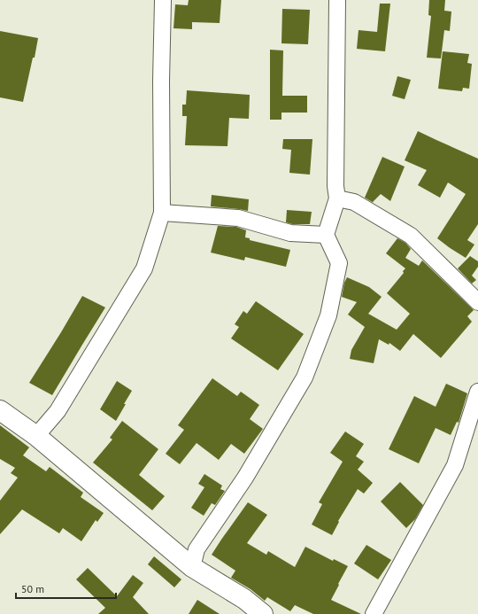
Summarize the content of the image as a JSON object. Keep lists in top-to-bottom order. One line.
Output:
{"scale_bar":"50 m"}
